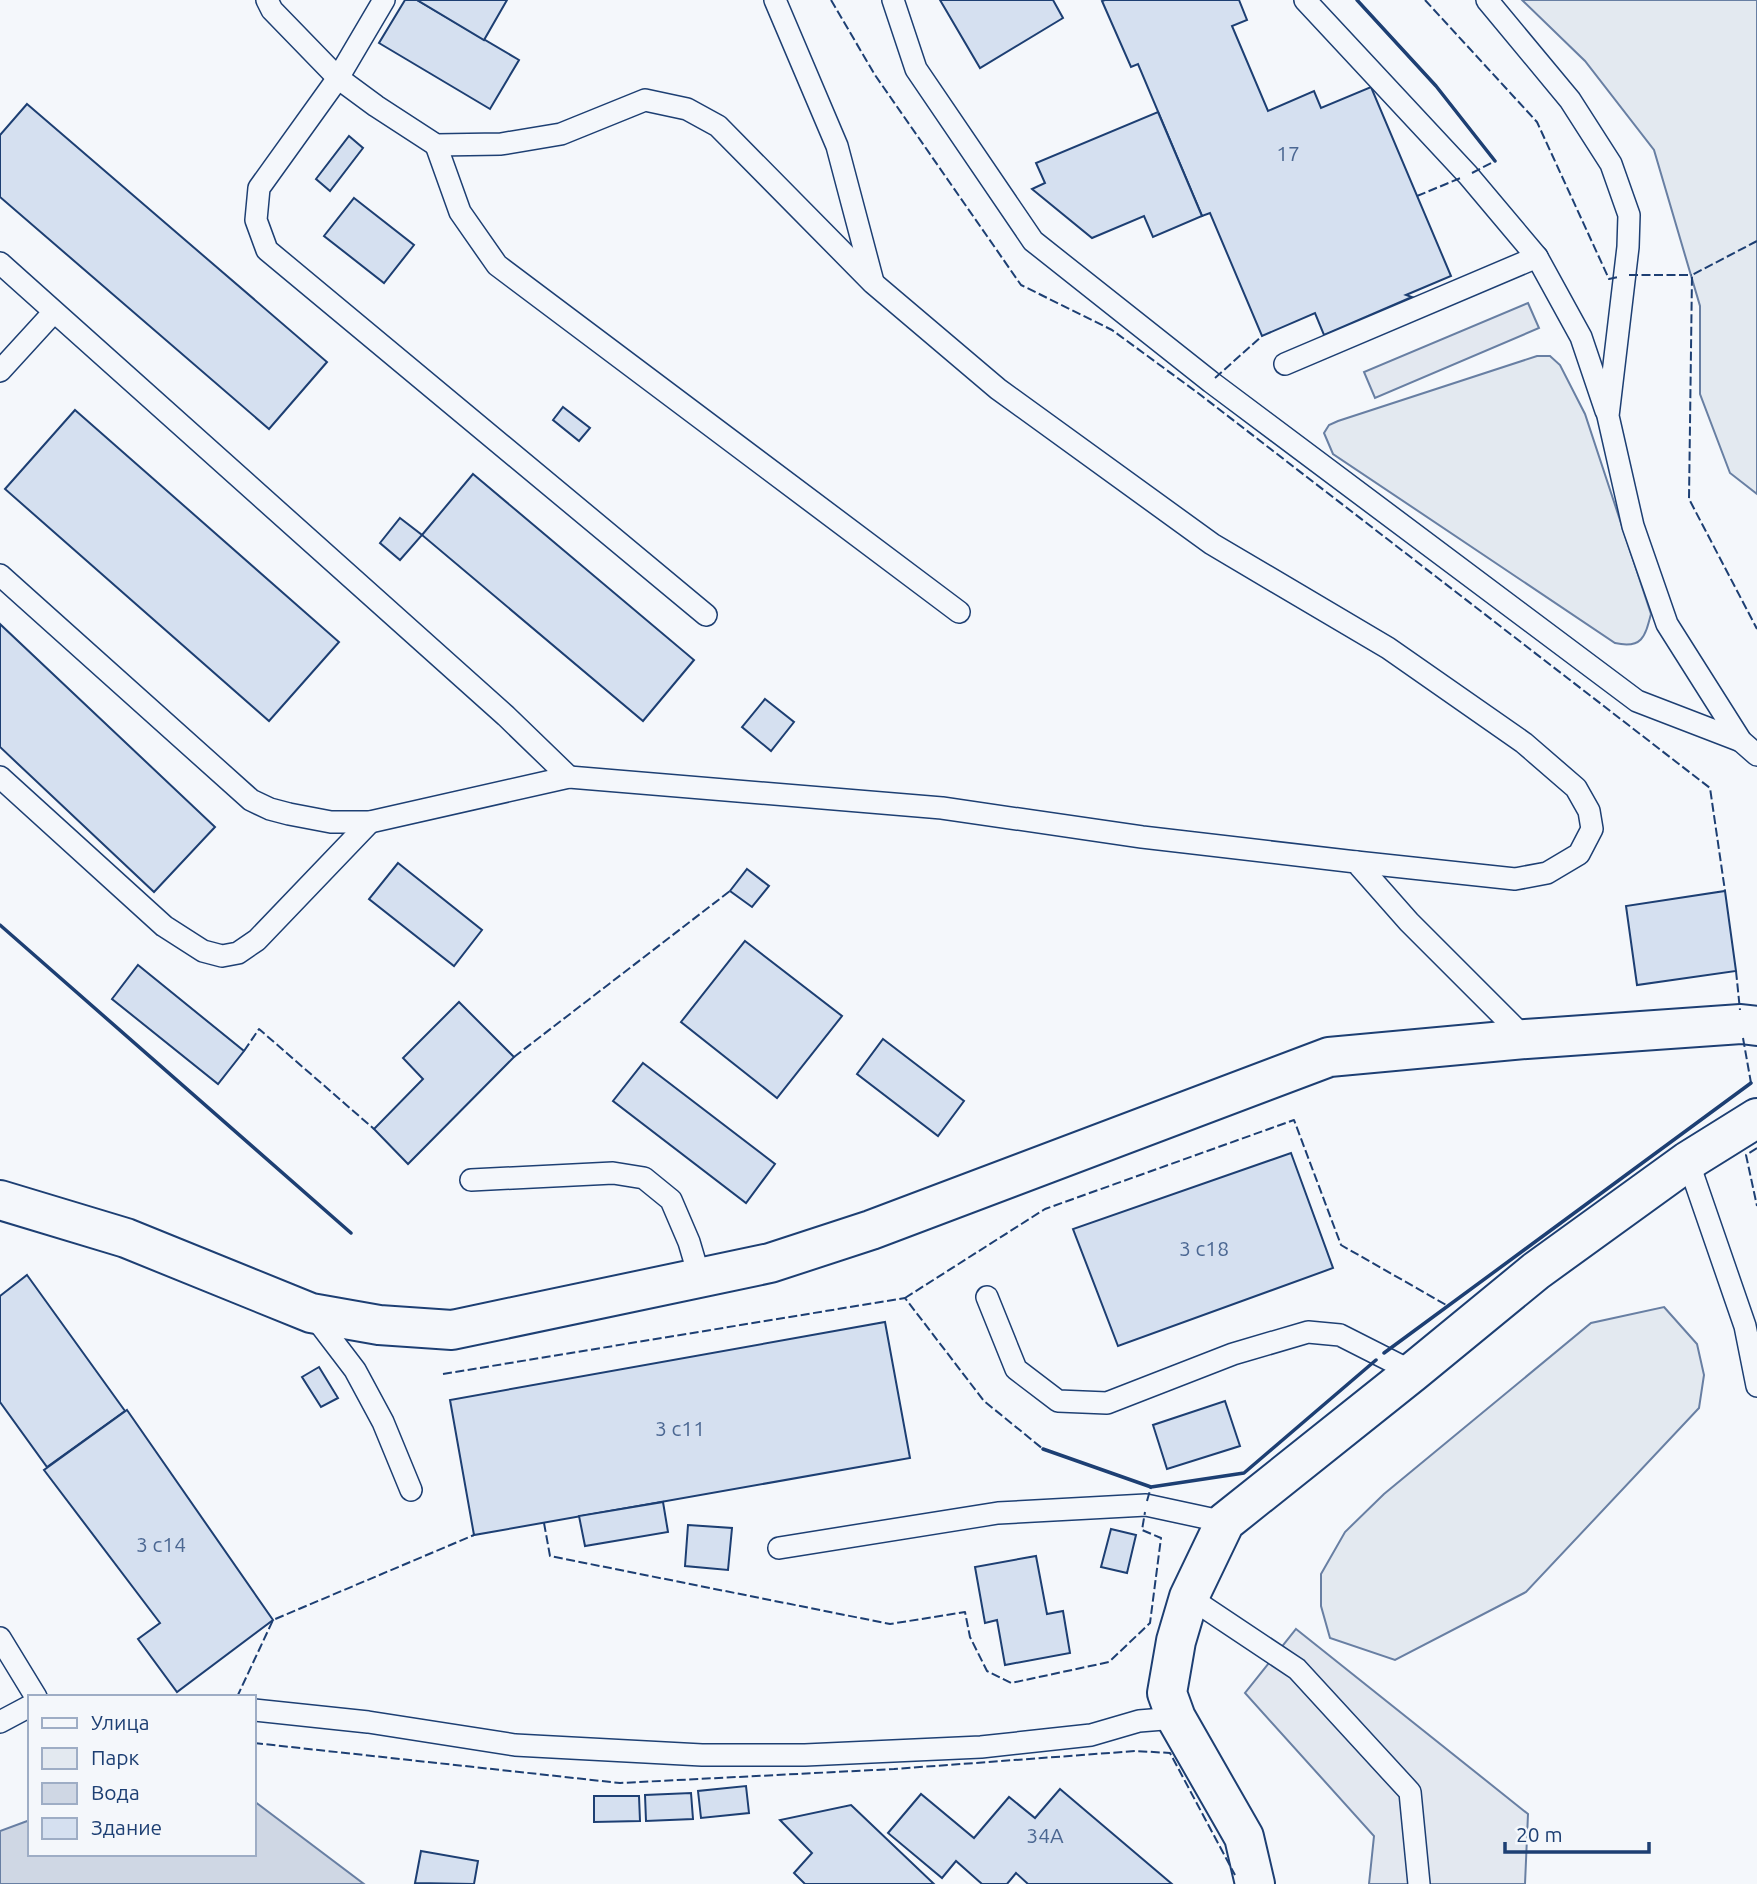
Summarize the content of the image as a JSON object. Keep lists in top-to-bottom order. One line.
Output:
{"house_numbers":["17","3 с18","3 с11","3 с14","34А"],"legend":["Улица","Парк","Вода","Здание"],"scale_bar":"20 m"}
